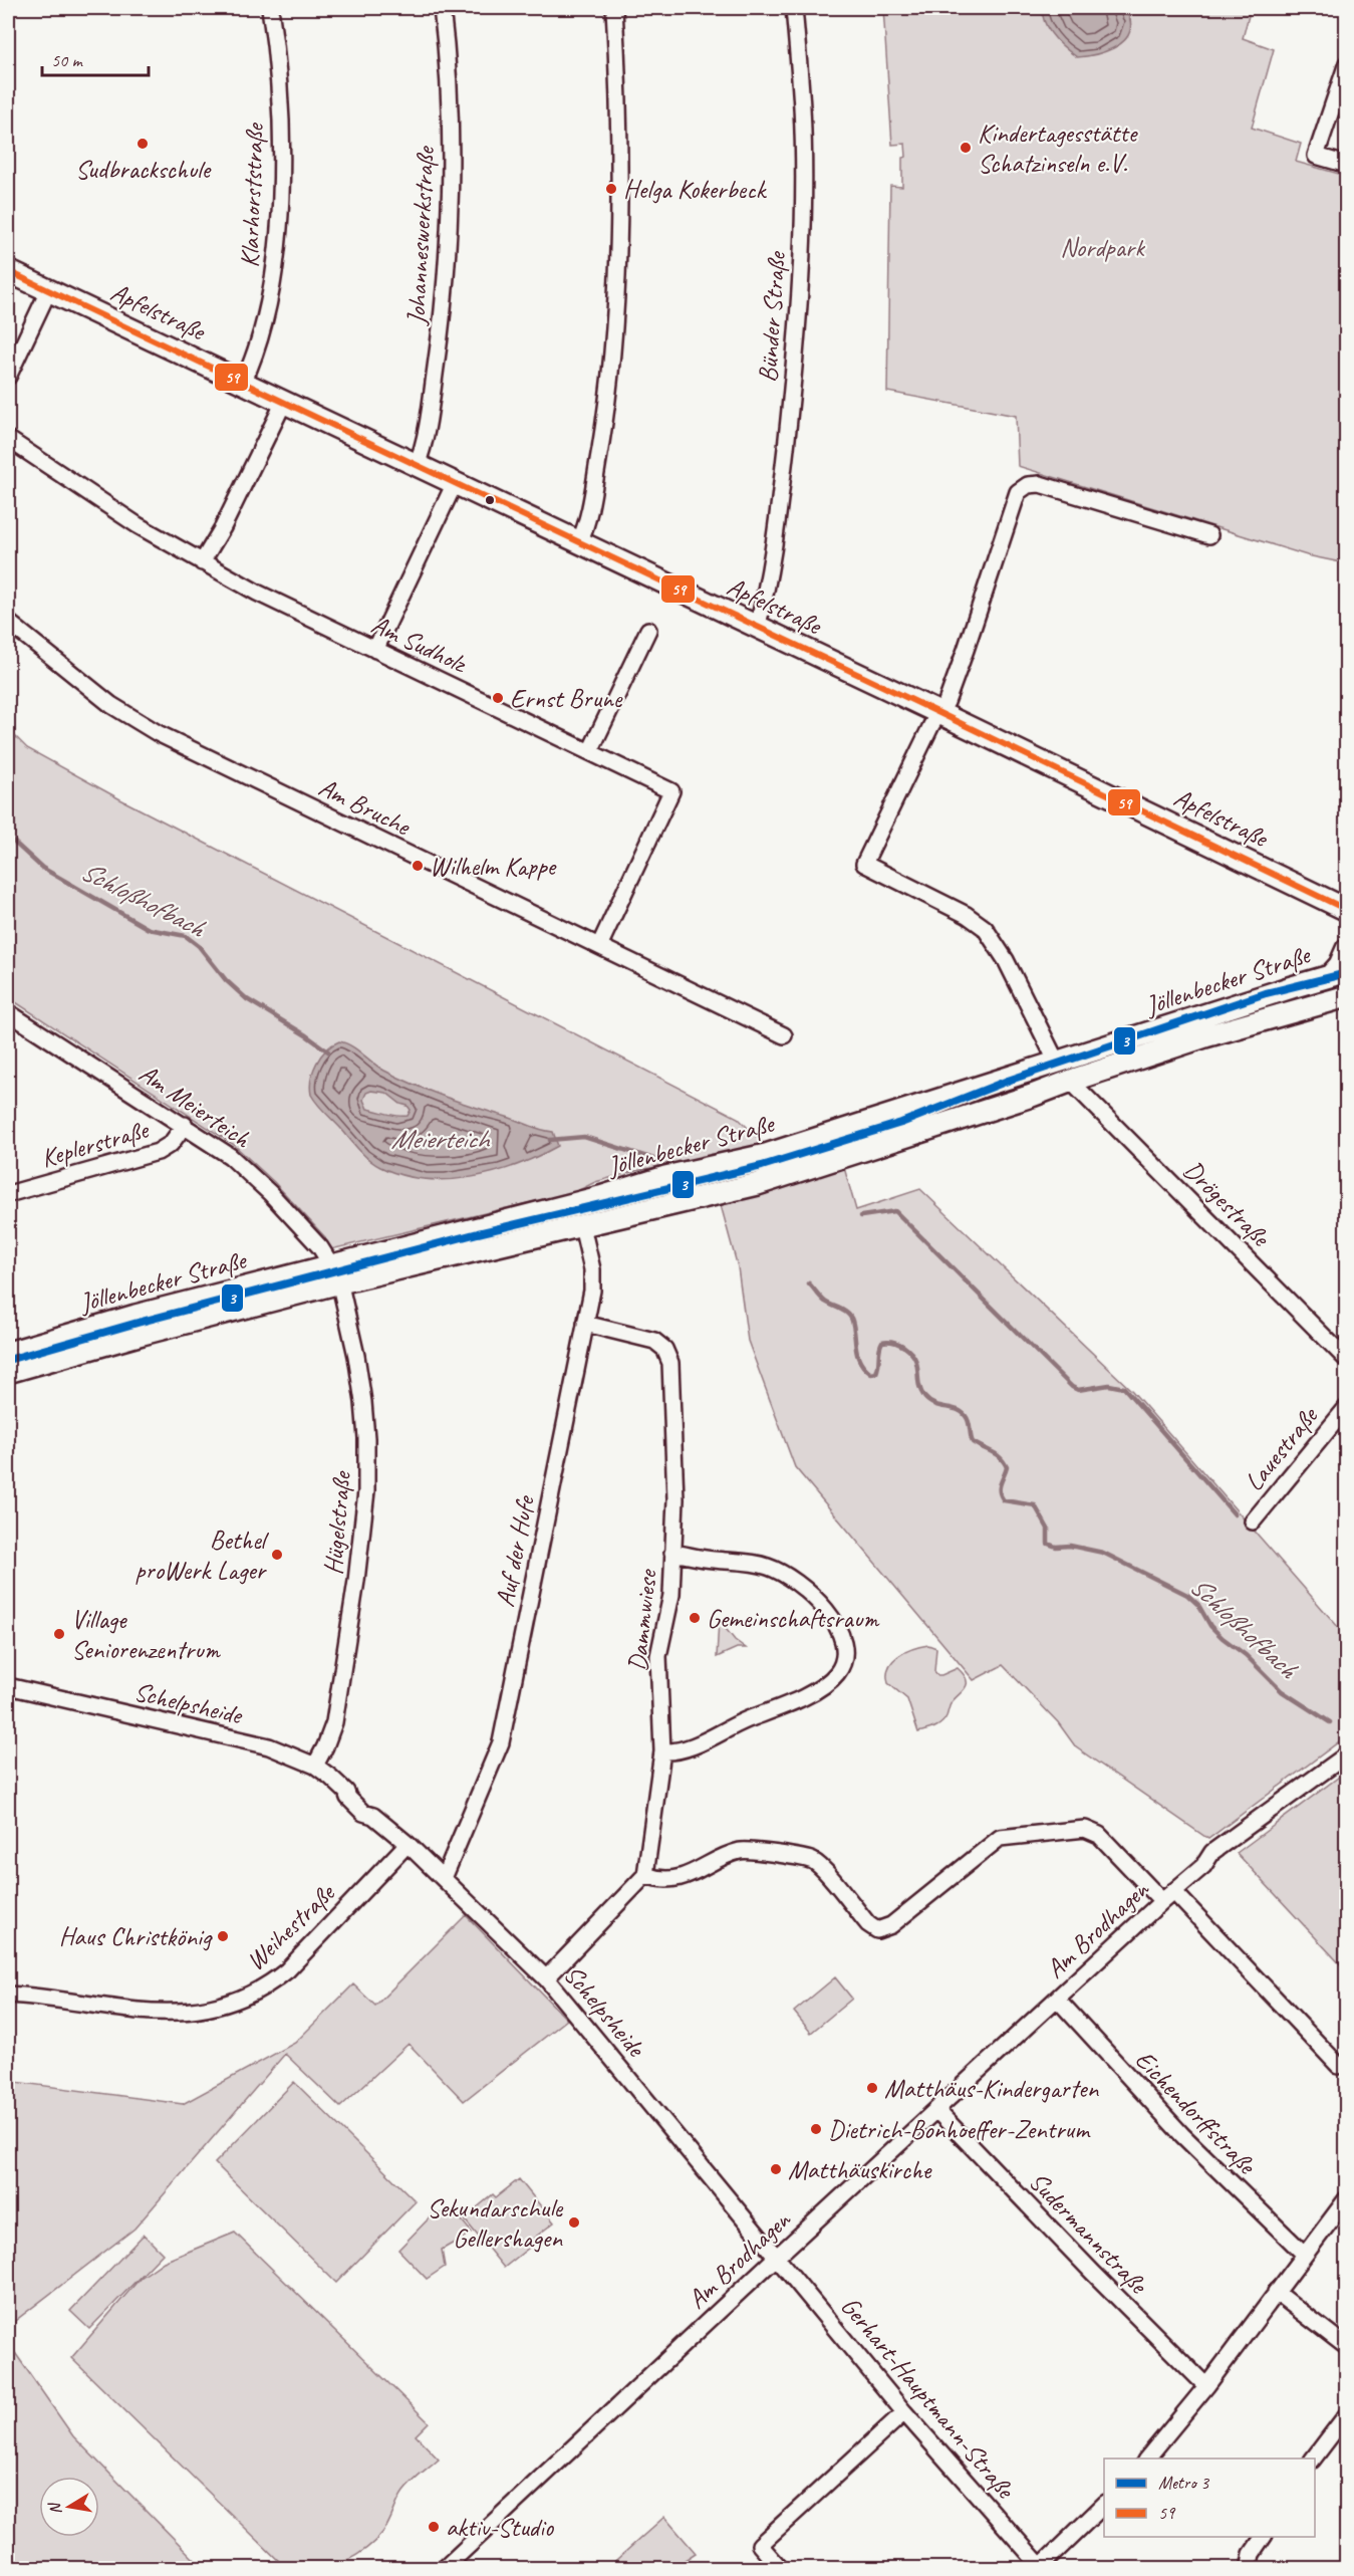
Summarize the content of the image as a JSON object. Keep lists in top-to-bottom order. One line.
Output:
{"streets":{"main road":["Apfelstraße","Jöllenbecker Straße"],"street":["Klarhorststraße","Johanneswerkstraße","Bünder Straße","Am Sudholz","Am Bruche","Am Meierteich","Keplerstraße","Drögestraße","Lauestraße","Hügelstraße","Auf der Hufe","Dammwiese","Schelpsheide","Weihestraße","Am Brodhagen","Eichendorffstraße","Sudermannstraße","Gerhart-Hauptmann-Straße"]},"crossings":[["Klarhorststraße","Apfelstraße"],["Johanneswerkstraße","Apfelstraße"],["Apfelstraße","Bünder Straße"],["Am Sudholz","Am Bruche"],["Jöllenbecker Straße","Am Meierteich"],["Jöllenbecker Straße","Drögestraße"],["Jöllenbecker Straße","Hügelstraße"],["Jöllenbecker Straße","Auf der Hufe"],["Am Meierteich","Keplerstraße"],["Am Meierteich","Hügelstraße"],["Hügelstraße","Schelpsheide"],["Auf der Hufe","Dammwiese"],["Auf der Hufe","Schelpsheide"],["Schelpsheide","Weihestraße"],["Schelpsheide","Am Brodhagen"],["Schelpsheide","Gerhart-Hauptmann-Straße"],["Am Brodhagen","Eichendorffstraße"],["Am Brodhagen","Sudermannstraße"],["Am Brodhagen","Gerhart-Hauptmann-Straße"]],"water":["Schloßhofbach","Meierteich"],"parks":["Nordpark"],"places":["Sudbrackschule","Kindertagesstätte Schatzinseln e.V.","Helga Kokerbeck","Ernst Brune","Wilhelm Kappe","Bethel proWerk Lager","Gemeinschaftsraum","Village Seniorenzentrum","Haus Christkönig","Matthäus-Kindergarten","Dietrich-Bonhoeffer-Zentrum","Matthäuskirche","Sekundarschule Gellershagen","aktiv-Studio"],"lines":["transit line 59","metro line 3"],"legend":["Metro 3","59"],"scale_bar":"50 m","north":"left"}
